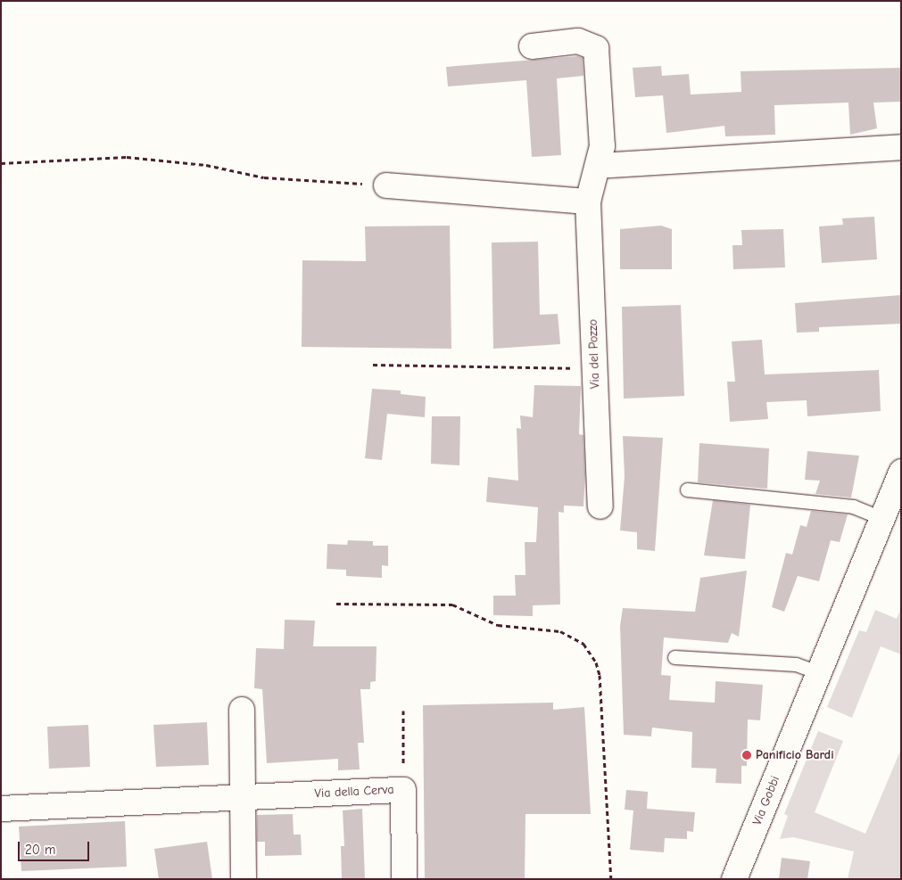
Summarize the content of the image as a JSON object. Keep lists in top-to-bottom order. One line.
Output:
{"streets":{"street":["Via del Pozzo","Via della Cerva","Via Gobbi"]},"places":["Panificio Bardi"],"scale_bar":"20 m"}
